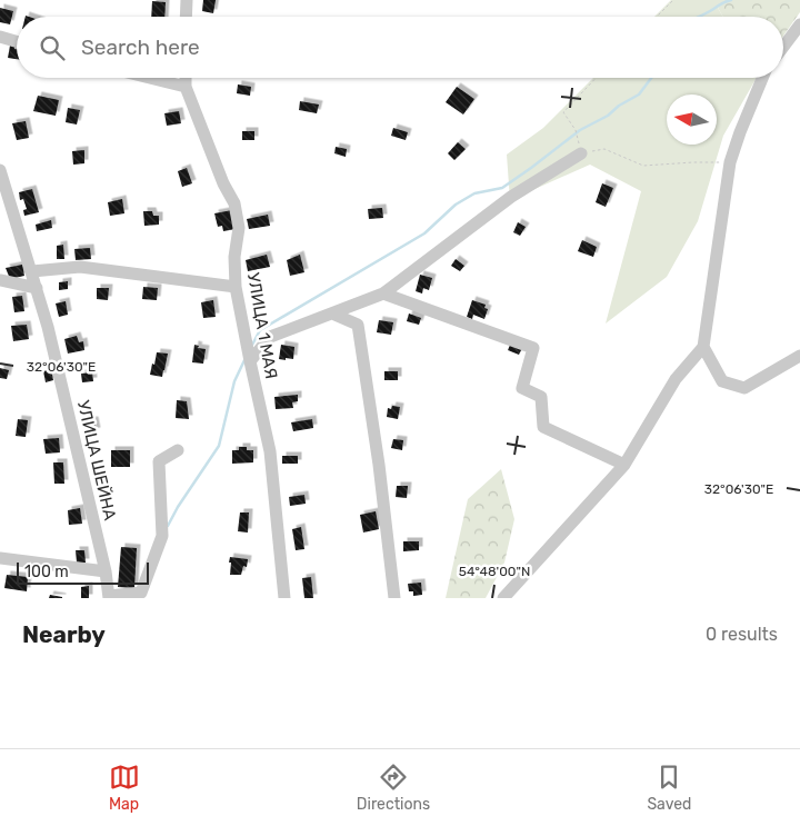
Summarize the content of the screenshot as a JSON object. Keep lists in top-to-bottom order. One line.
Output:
{"streets":{"street":["УЛИЦА 1 МАЯ","УЛИЦА ШЕЙНА"]},"scale_bar":"100 m","north":"left","page":{"search":"Search here","scale":"100 m","heading":["Nearby","0 results"],"nav":["Map","Directions","Saved"]},"coordinates":["32°06'30\"E","54°48'00\"N"]}
